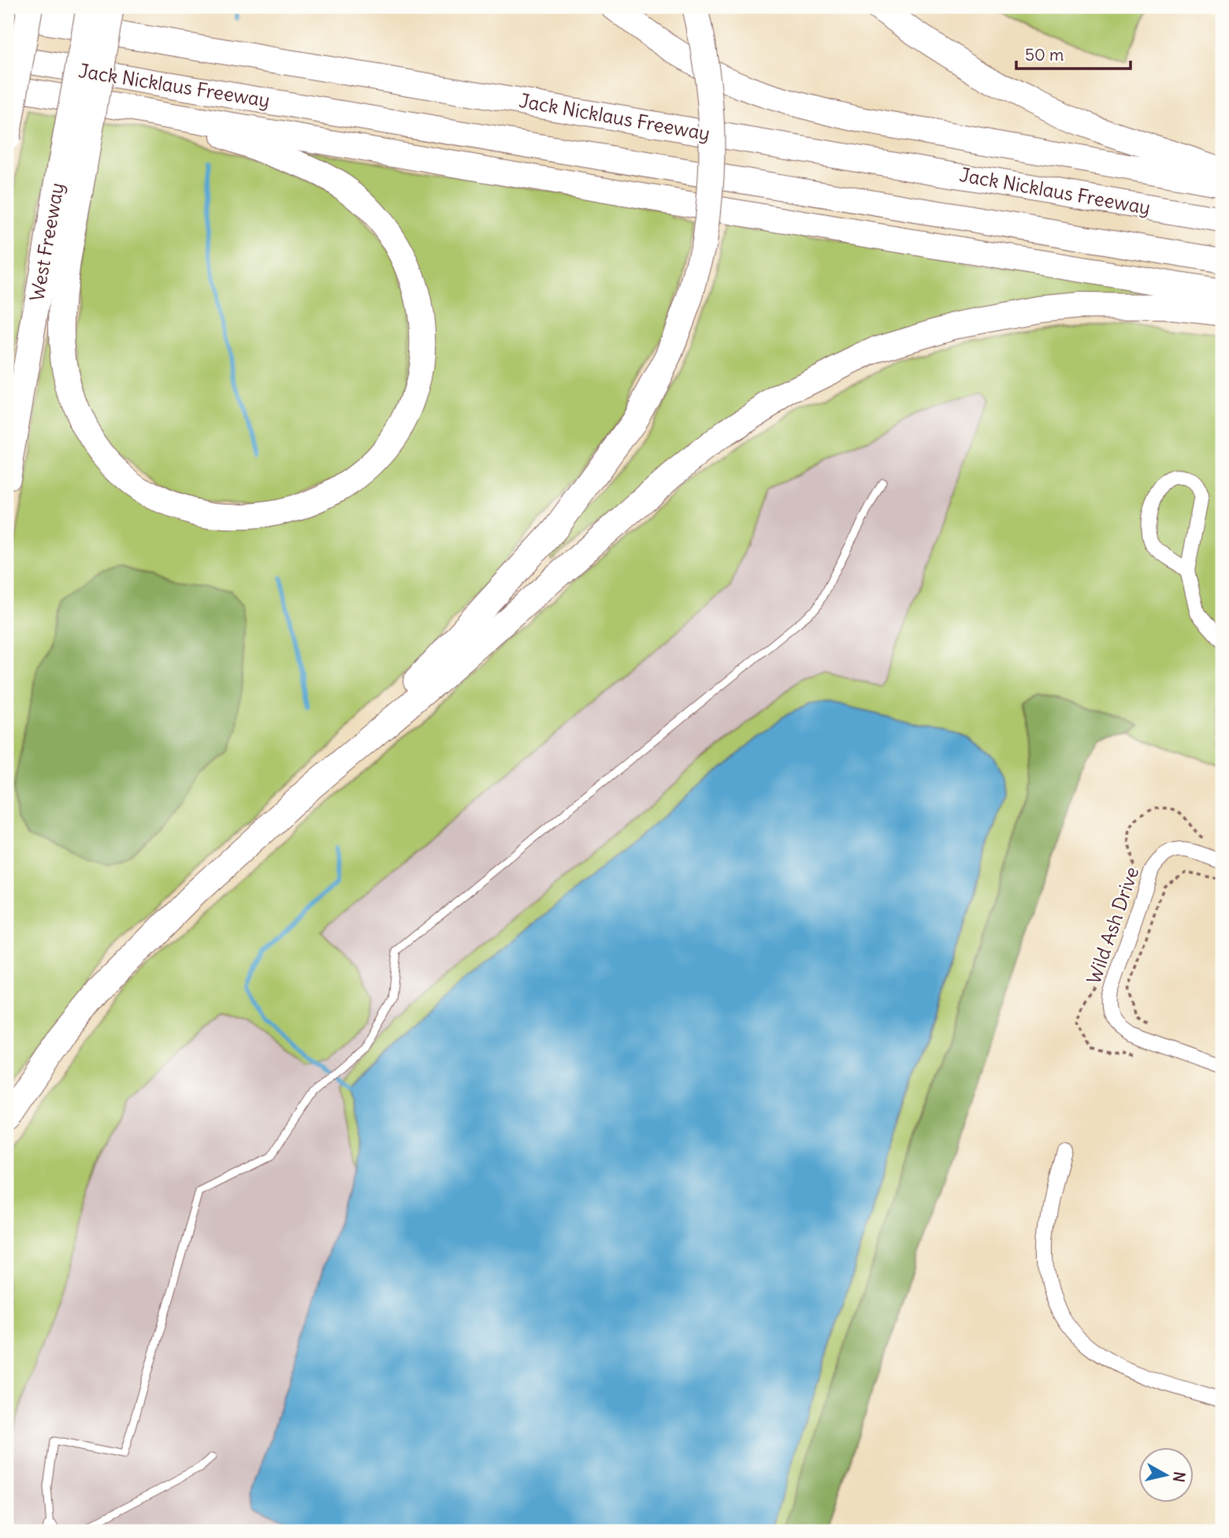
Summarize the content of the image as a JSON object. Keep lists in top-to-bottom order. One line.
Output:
{"streets":{"highway":["Jack Nicklaus Freeway","West Freeway"],"street":["Wild Ash Drive"]},"scale_bar":"50 m","north":"right"}
